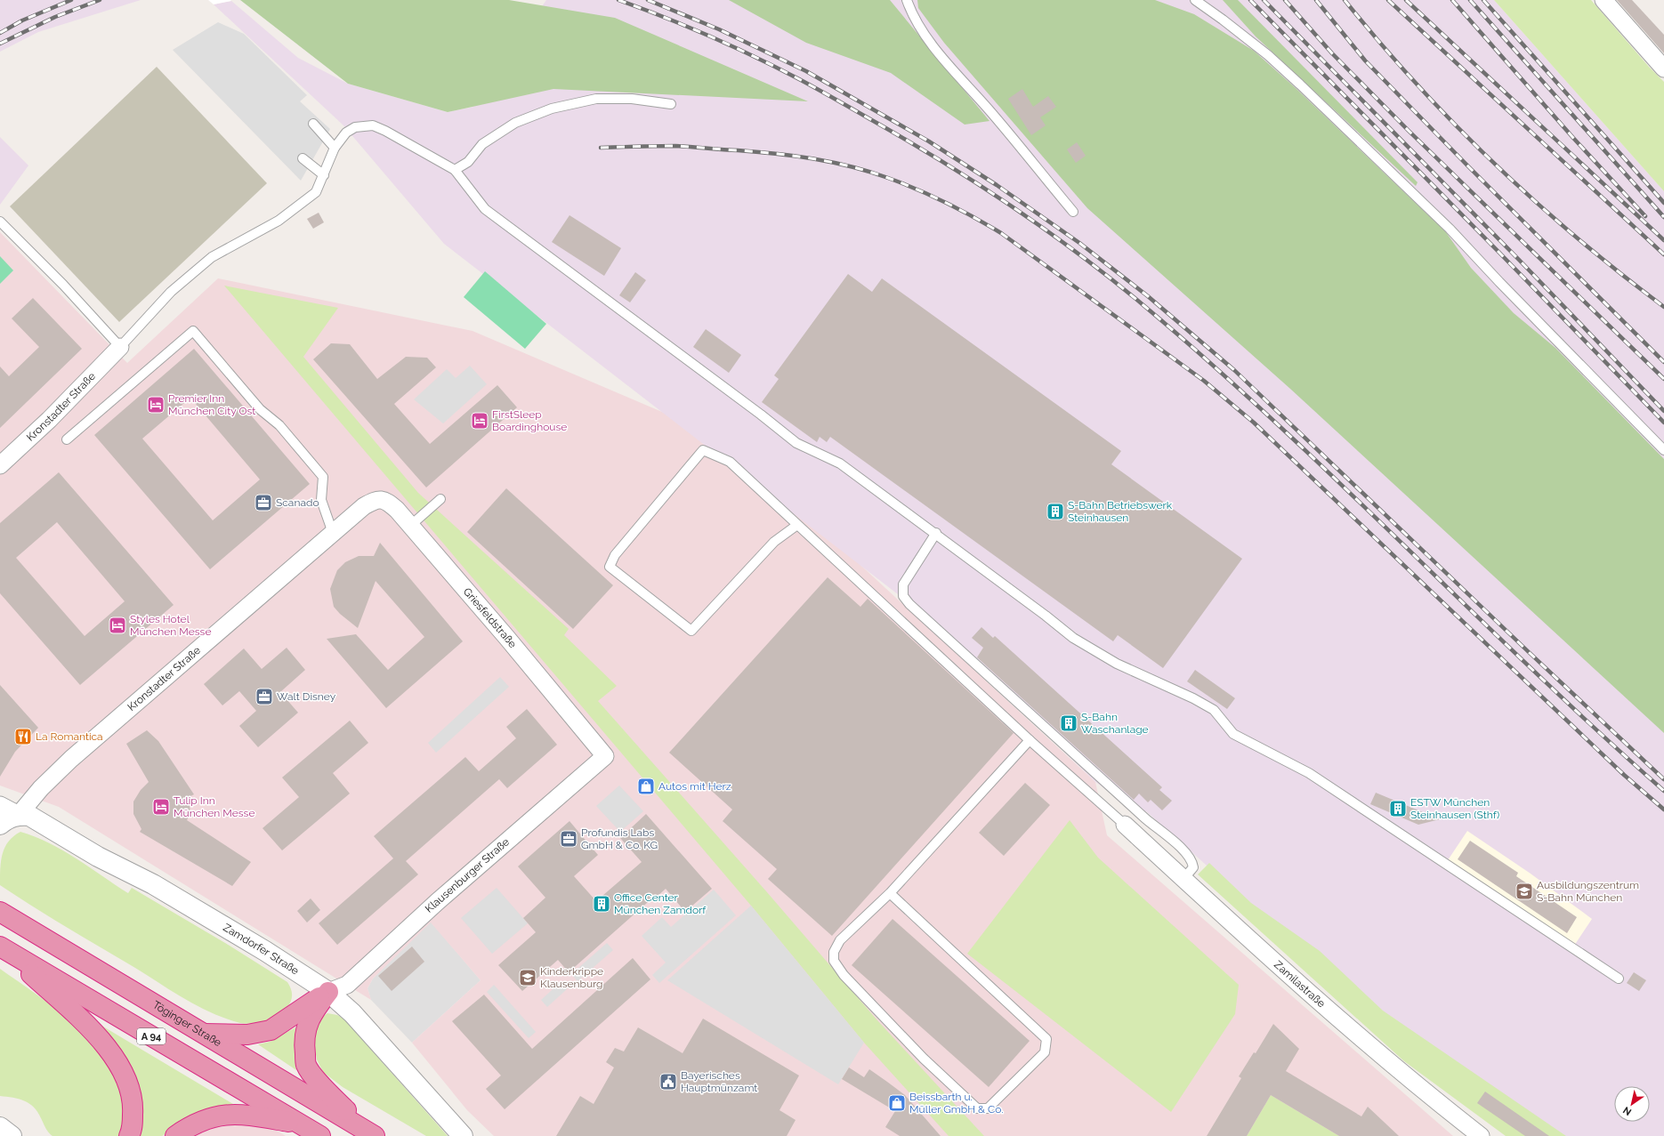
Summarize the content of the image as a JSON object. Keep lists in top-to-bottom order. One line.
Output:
{"streets":{"highway":["Töginger Straße","A 94"],"street":["Kronstadter Straße","Griesfeldstraße","Klausenburger Straße","Zamdorfer Straße","Zamilastraße"]},"crossings":[["Kronstadter Straße","Griesfeldstraße"],["Kronstadter Straße","Zamdorfer Straße"],["Griesfeldstraße","Klausenburger Straße"],["Klausenburger Straße","Zamdorfer Straße"]],"places":{"hotel":["Premier Inn München City Ost","FirstSleep Boardinghouse","Styles Hotel München Messe","Tulip Inn München Messe"],"office":["Scanado","Walt Disney","Profundis Labs GmbH & Co. KG"],"building":["S-Bahn Betriebswerk Steinhausen","S-Bahn Waschanlage","ESTW München Steinhausen (Sthf)","Office Center München Zamdorf"],"restaurant":["La Romantica"],"shop":["Autos mit Herz","Beissbarth u. Müller GmbH & Co."],"school or university":["Ausbildungszentrum S-Bahn München","Kinderkrippe Klausenburg"],"public building":["Bayerisches Hauptmünzamt"]},"north":"bottom left"}
